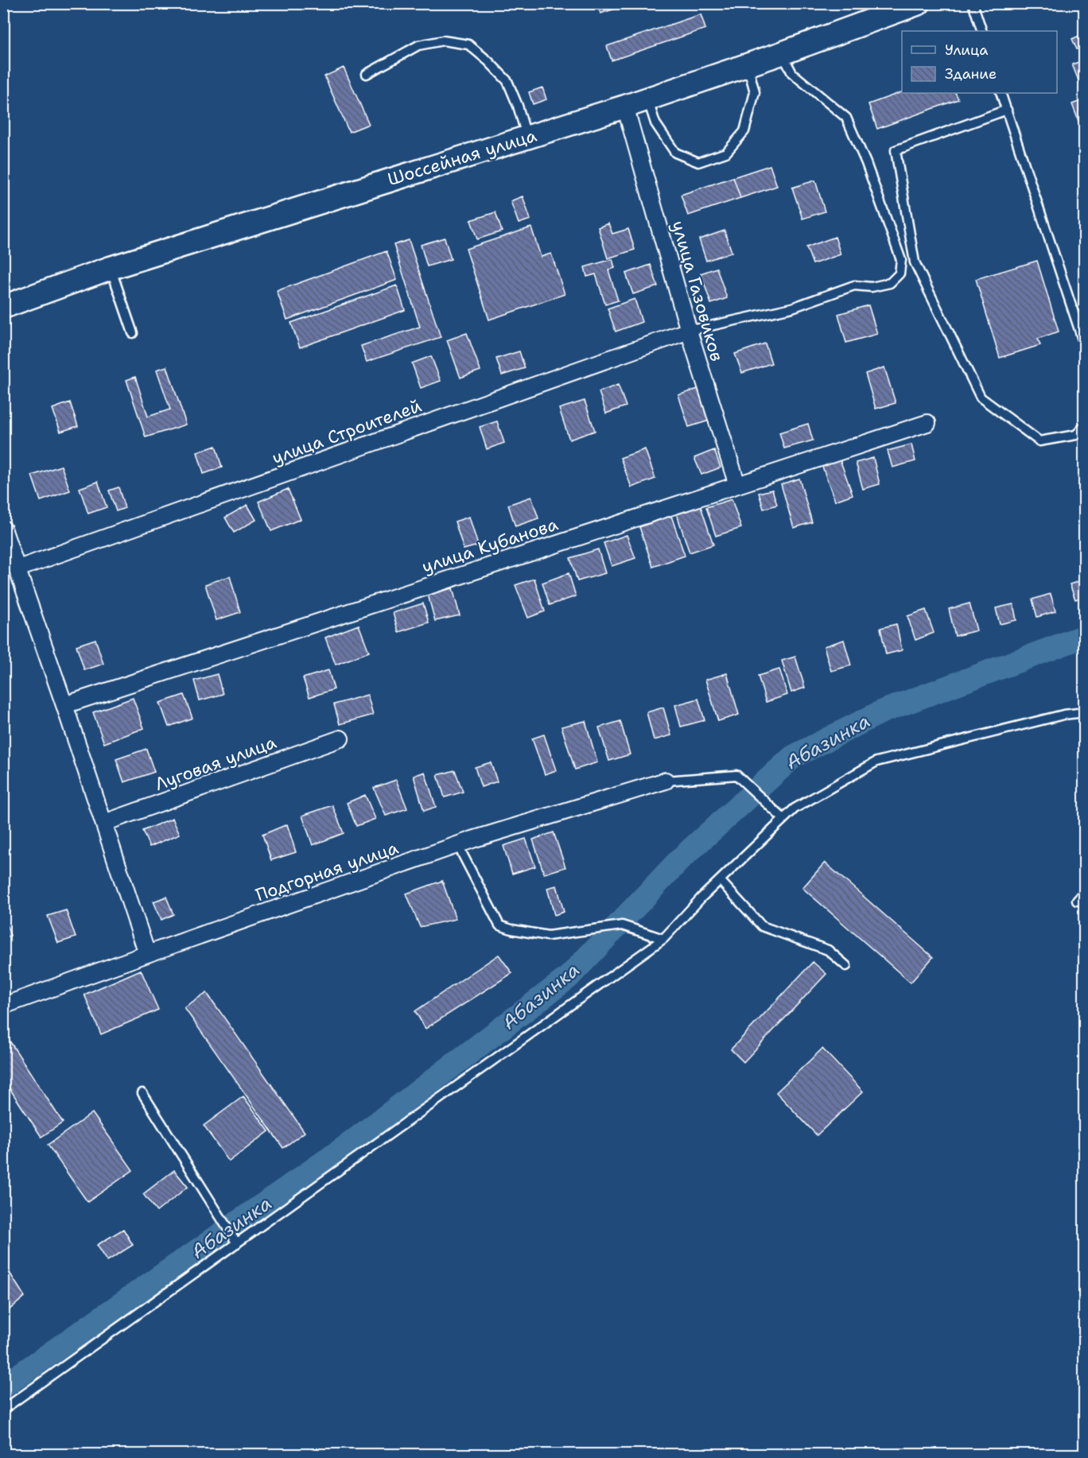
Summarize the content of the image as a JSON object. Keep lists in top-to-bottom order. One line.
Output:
{"streets":{"main road":["Шоссейная улица"],"street":["улица Газовиков","улица Строителей","улица Кубанова","Луговая улица","Подгорная улица"]},"crossings":[["Шоссейная улица","улица Газовиков"],["улица Газовиков","улица Строителей"],["улица Газовиков","улица Кубанова"]],"water":["Абазинка"],"legend":["Улица","Здание"]}
